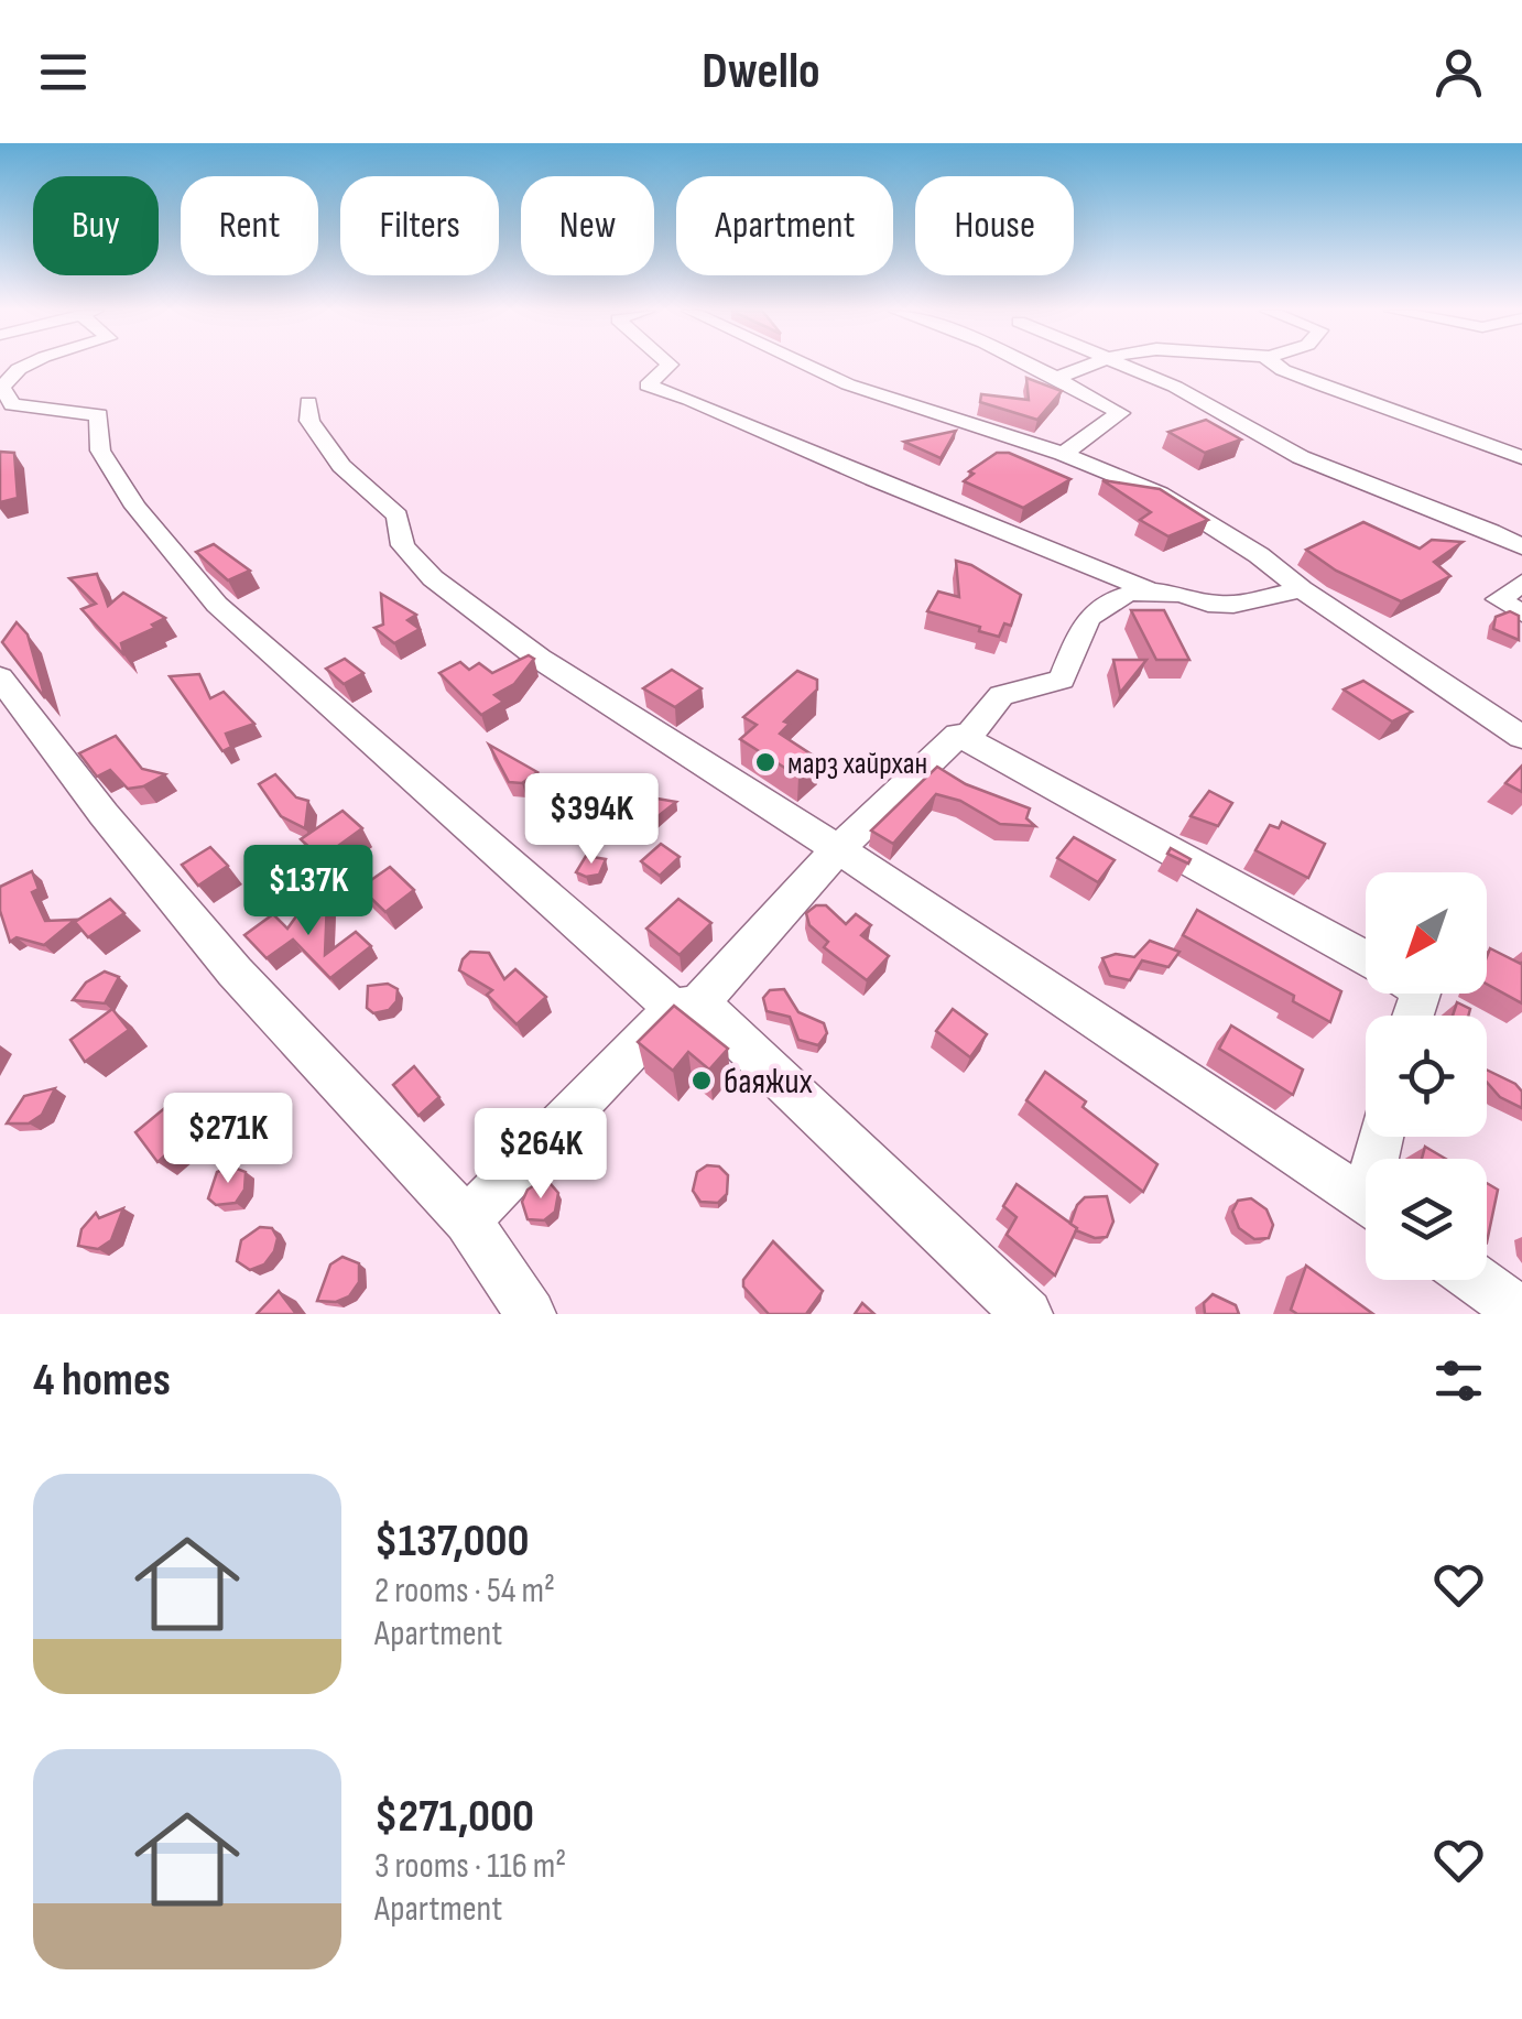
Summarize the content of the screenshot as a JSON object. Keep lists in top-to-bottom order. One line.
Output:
{"places":["марз хайрхан","баяжих"],"north":"bottom left","page":{"header":"Dwello","chip":["Buy","Rent","Filters","New","Apartment","House"],"price":["$394K","$137K","$271K","$264K"],"heading":"4 homes","list":[{"name":"$137,000","note":"2 rooms · 54 m² · Apartment"},{"name":"$271,000","note":"3 rooms · 116 m² · Apartment"}]}}
